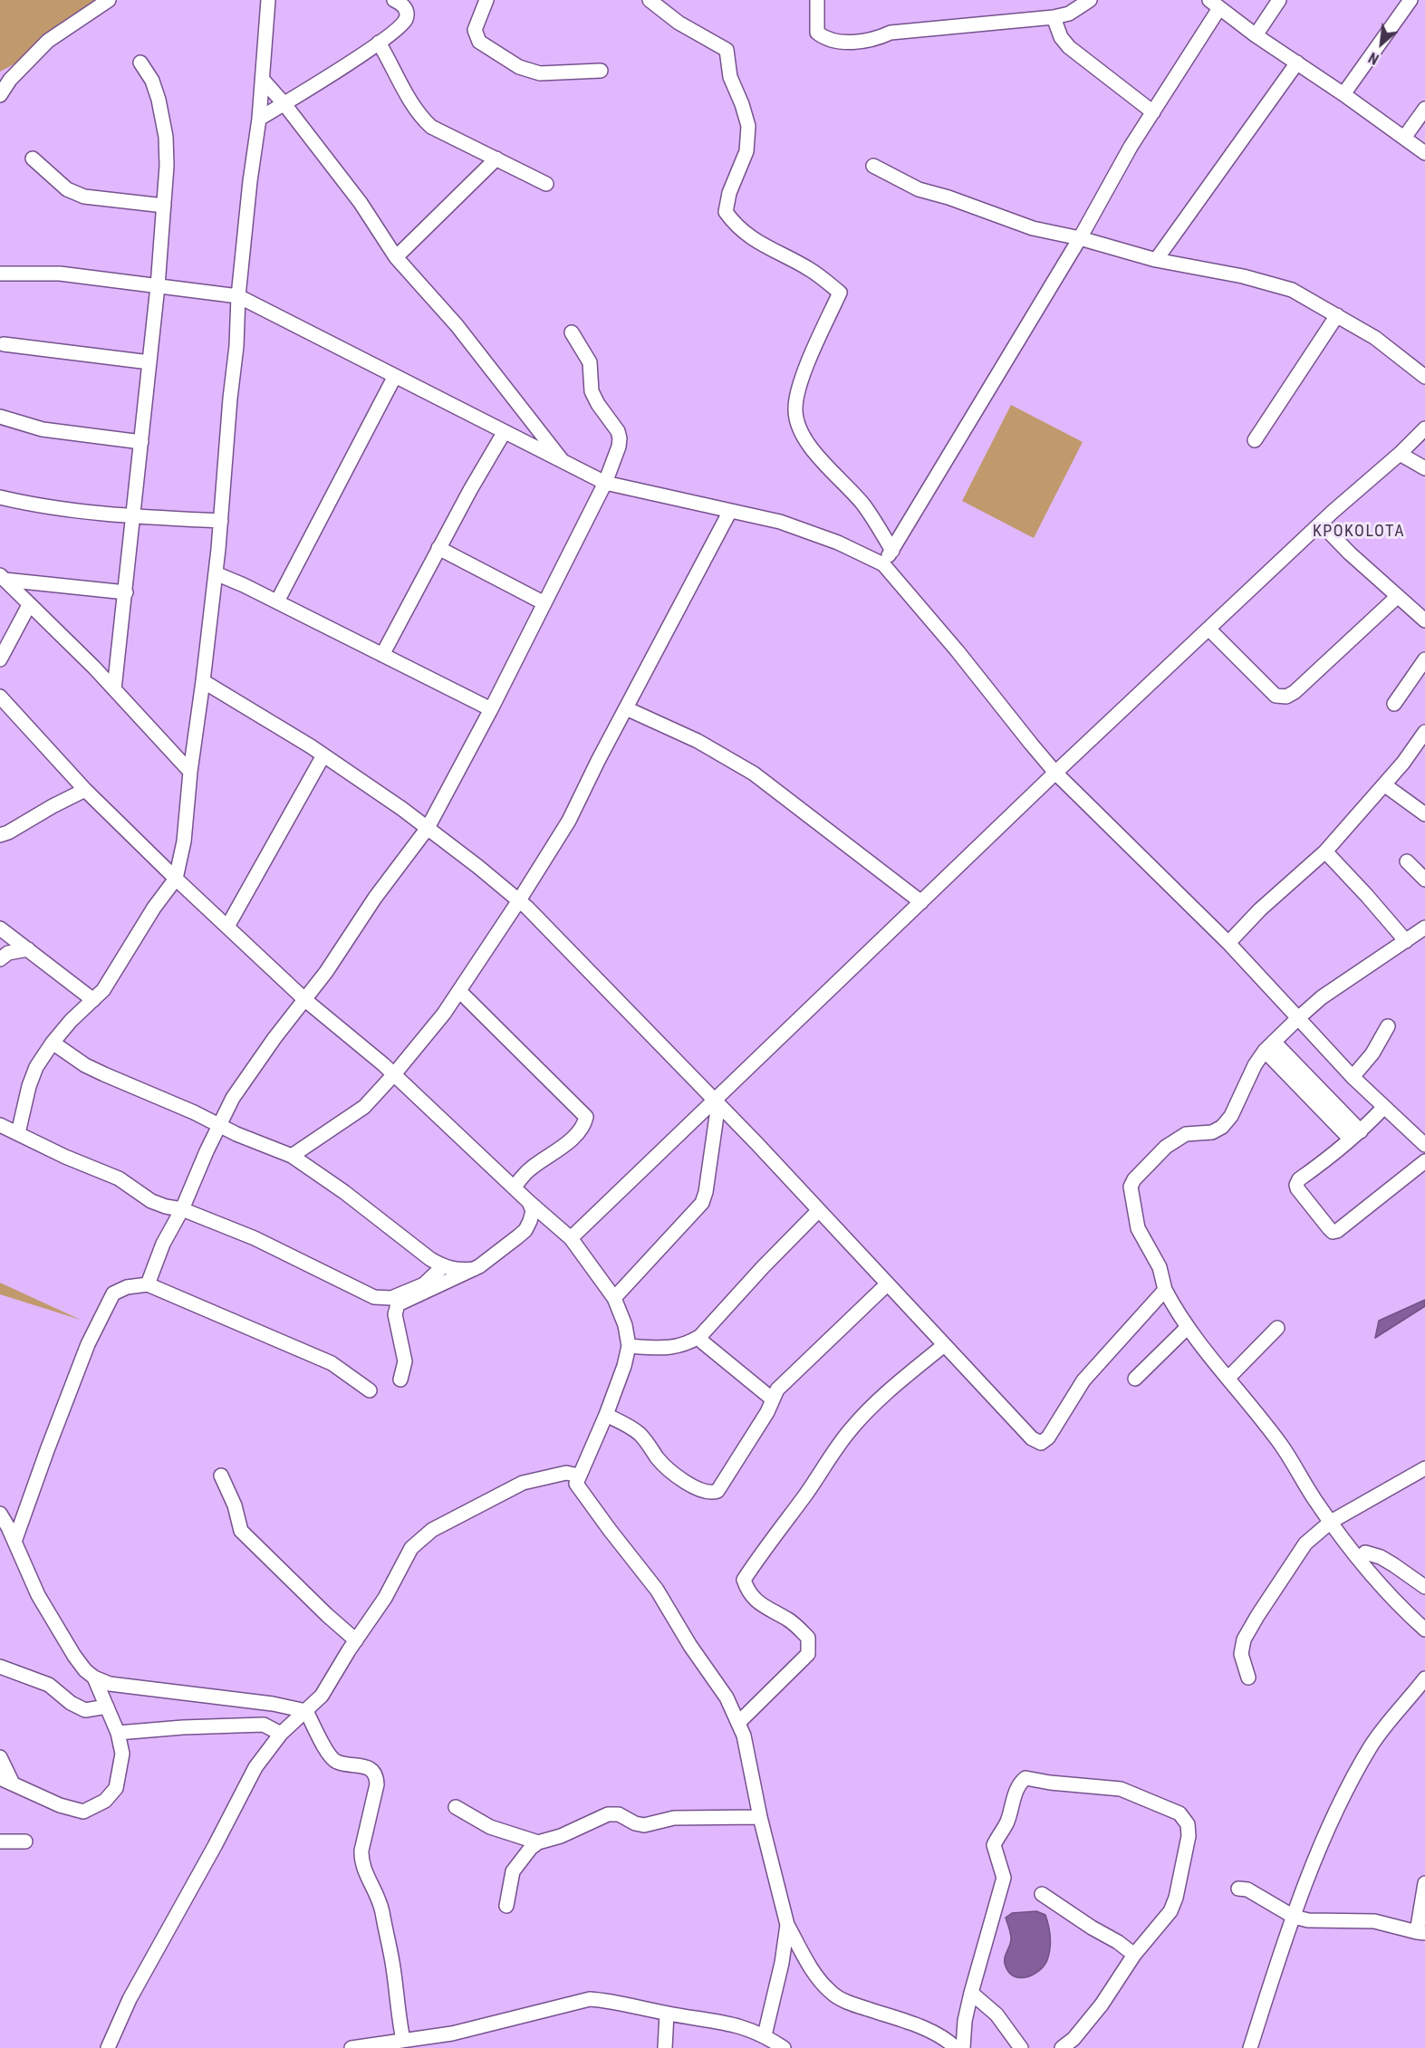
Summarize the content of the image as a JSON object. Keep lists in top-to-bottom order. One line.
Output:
{"districts":["KPOKOLOTA"],"north":"bottom left"}
